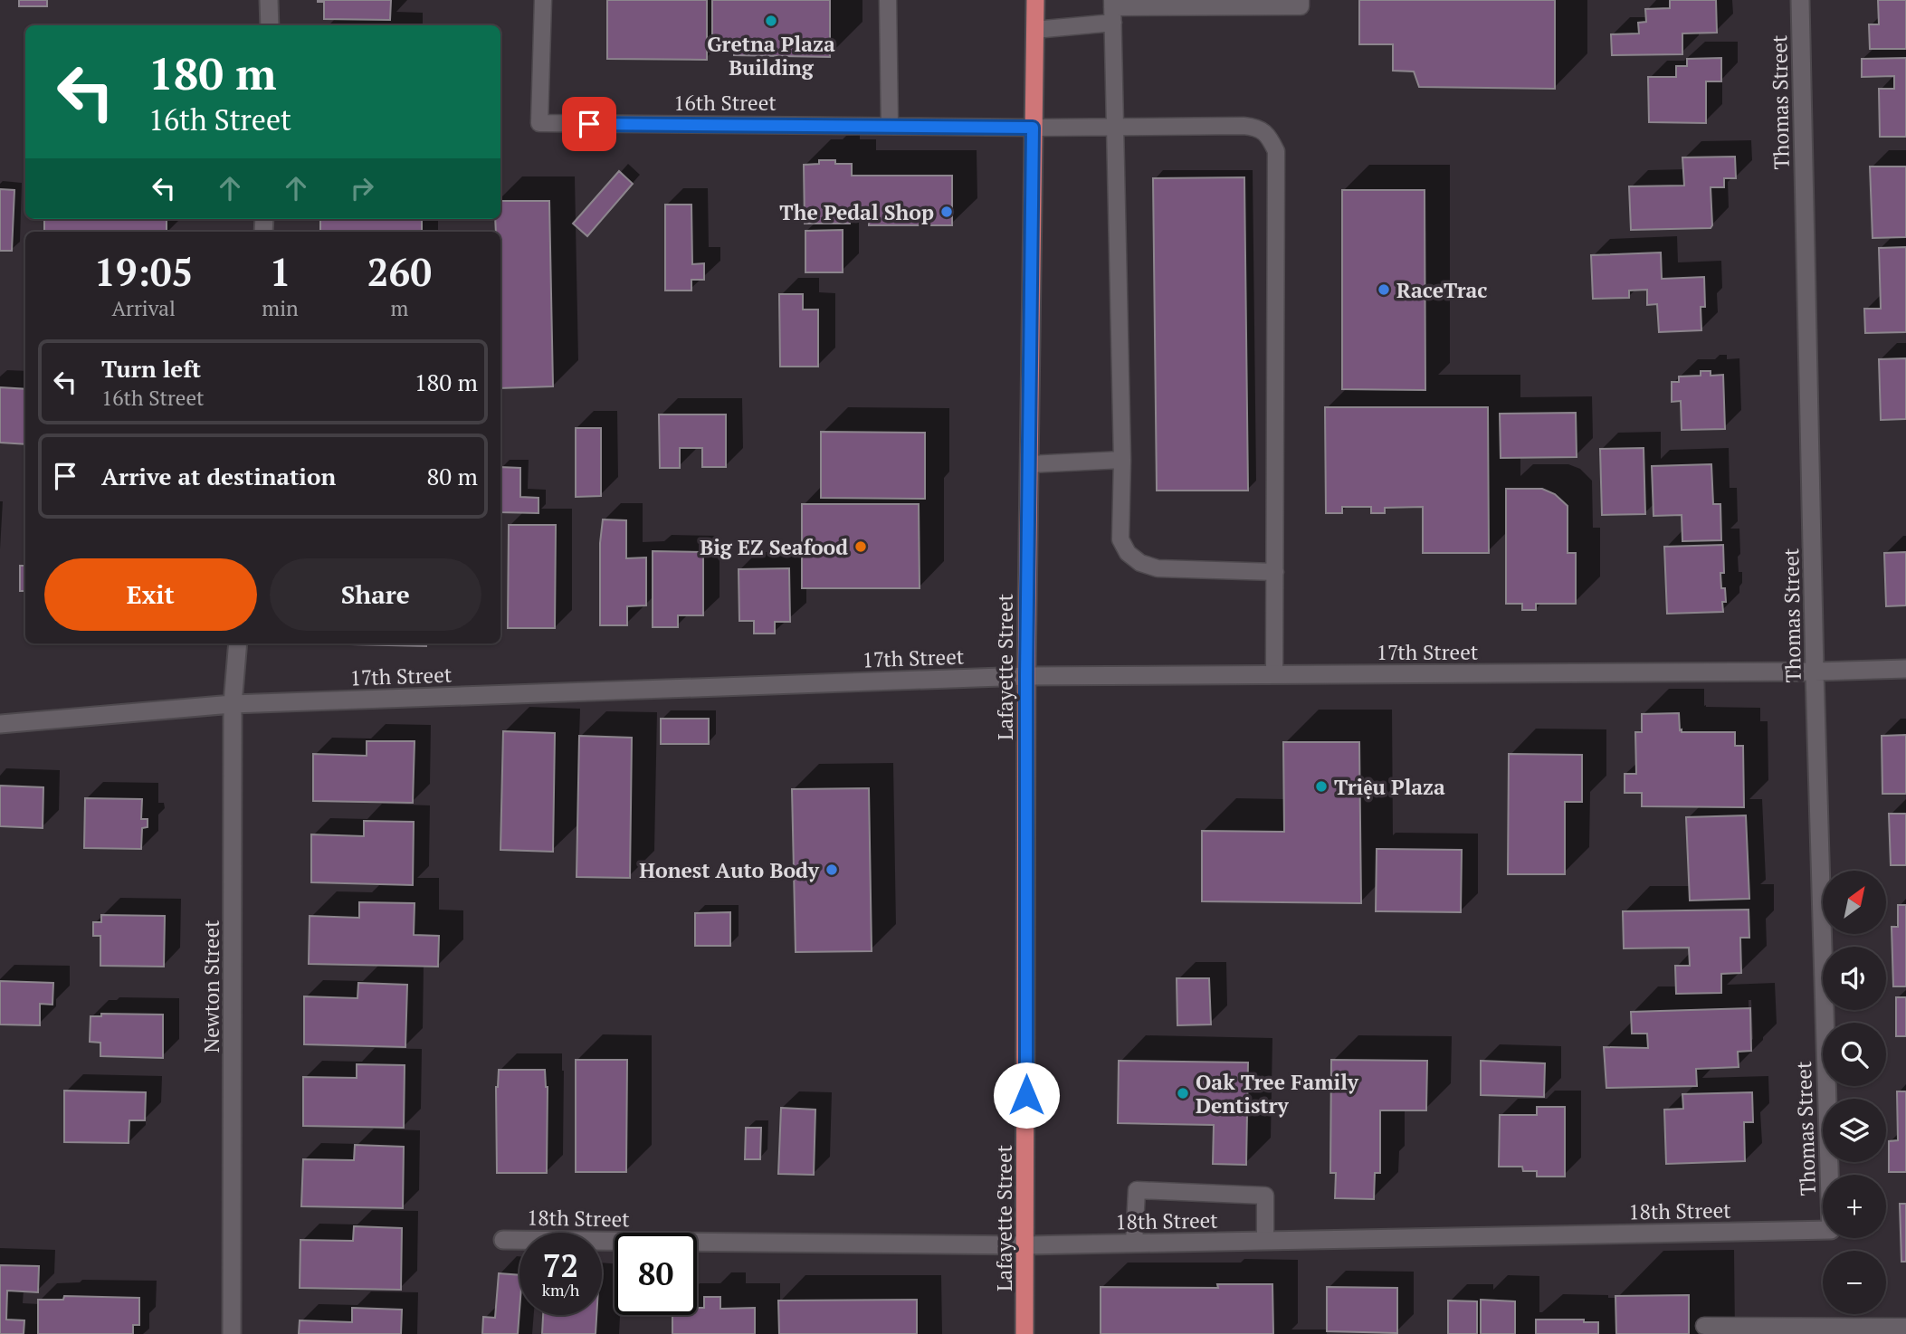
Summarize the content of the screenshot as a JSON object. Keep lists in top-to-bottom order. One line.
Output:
{"streets":{"highway":["Lafayette Street"],"street":["Thomas Street","17th Street","Newton Street","18th Street"],"lane":["16th Street"]},"crossings":[["16th Street","17th Street"],["16th Street","Lafayette Street"],["Thomas Street","17th Street"],["17th Street","Lafayette Street"],["17th Street","Newton Street"],["Lafayette Street","18th Street"]],"places":["Gretna Plaza Building","The Pedal Shop","RaceTrac","Big EZ Seafood","Triệu Plaza","Honest Auto Body","Oak Tree Family Dentistry"],"north":"top right","page":{"turn":["180 m","16th Street"],"eta":["19:05","Arrival","1","min","260","m"],"list":[{"name":"Turn left","note":"16th Street","value":"180 m"},{"name":"Arrive at destination","value":"80 m"}],"buttons":["Exit","Share"],"map_buttons":["+","−"],"speed":"72 km/h","limit":"80"}}
